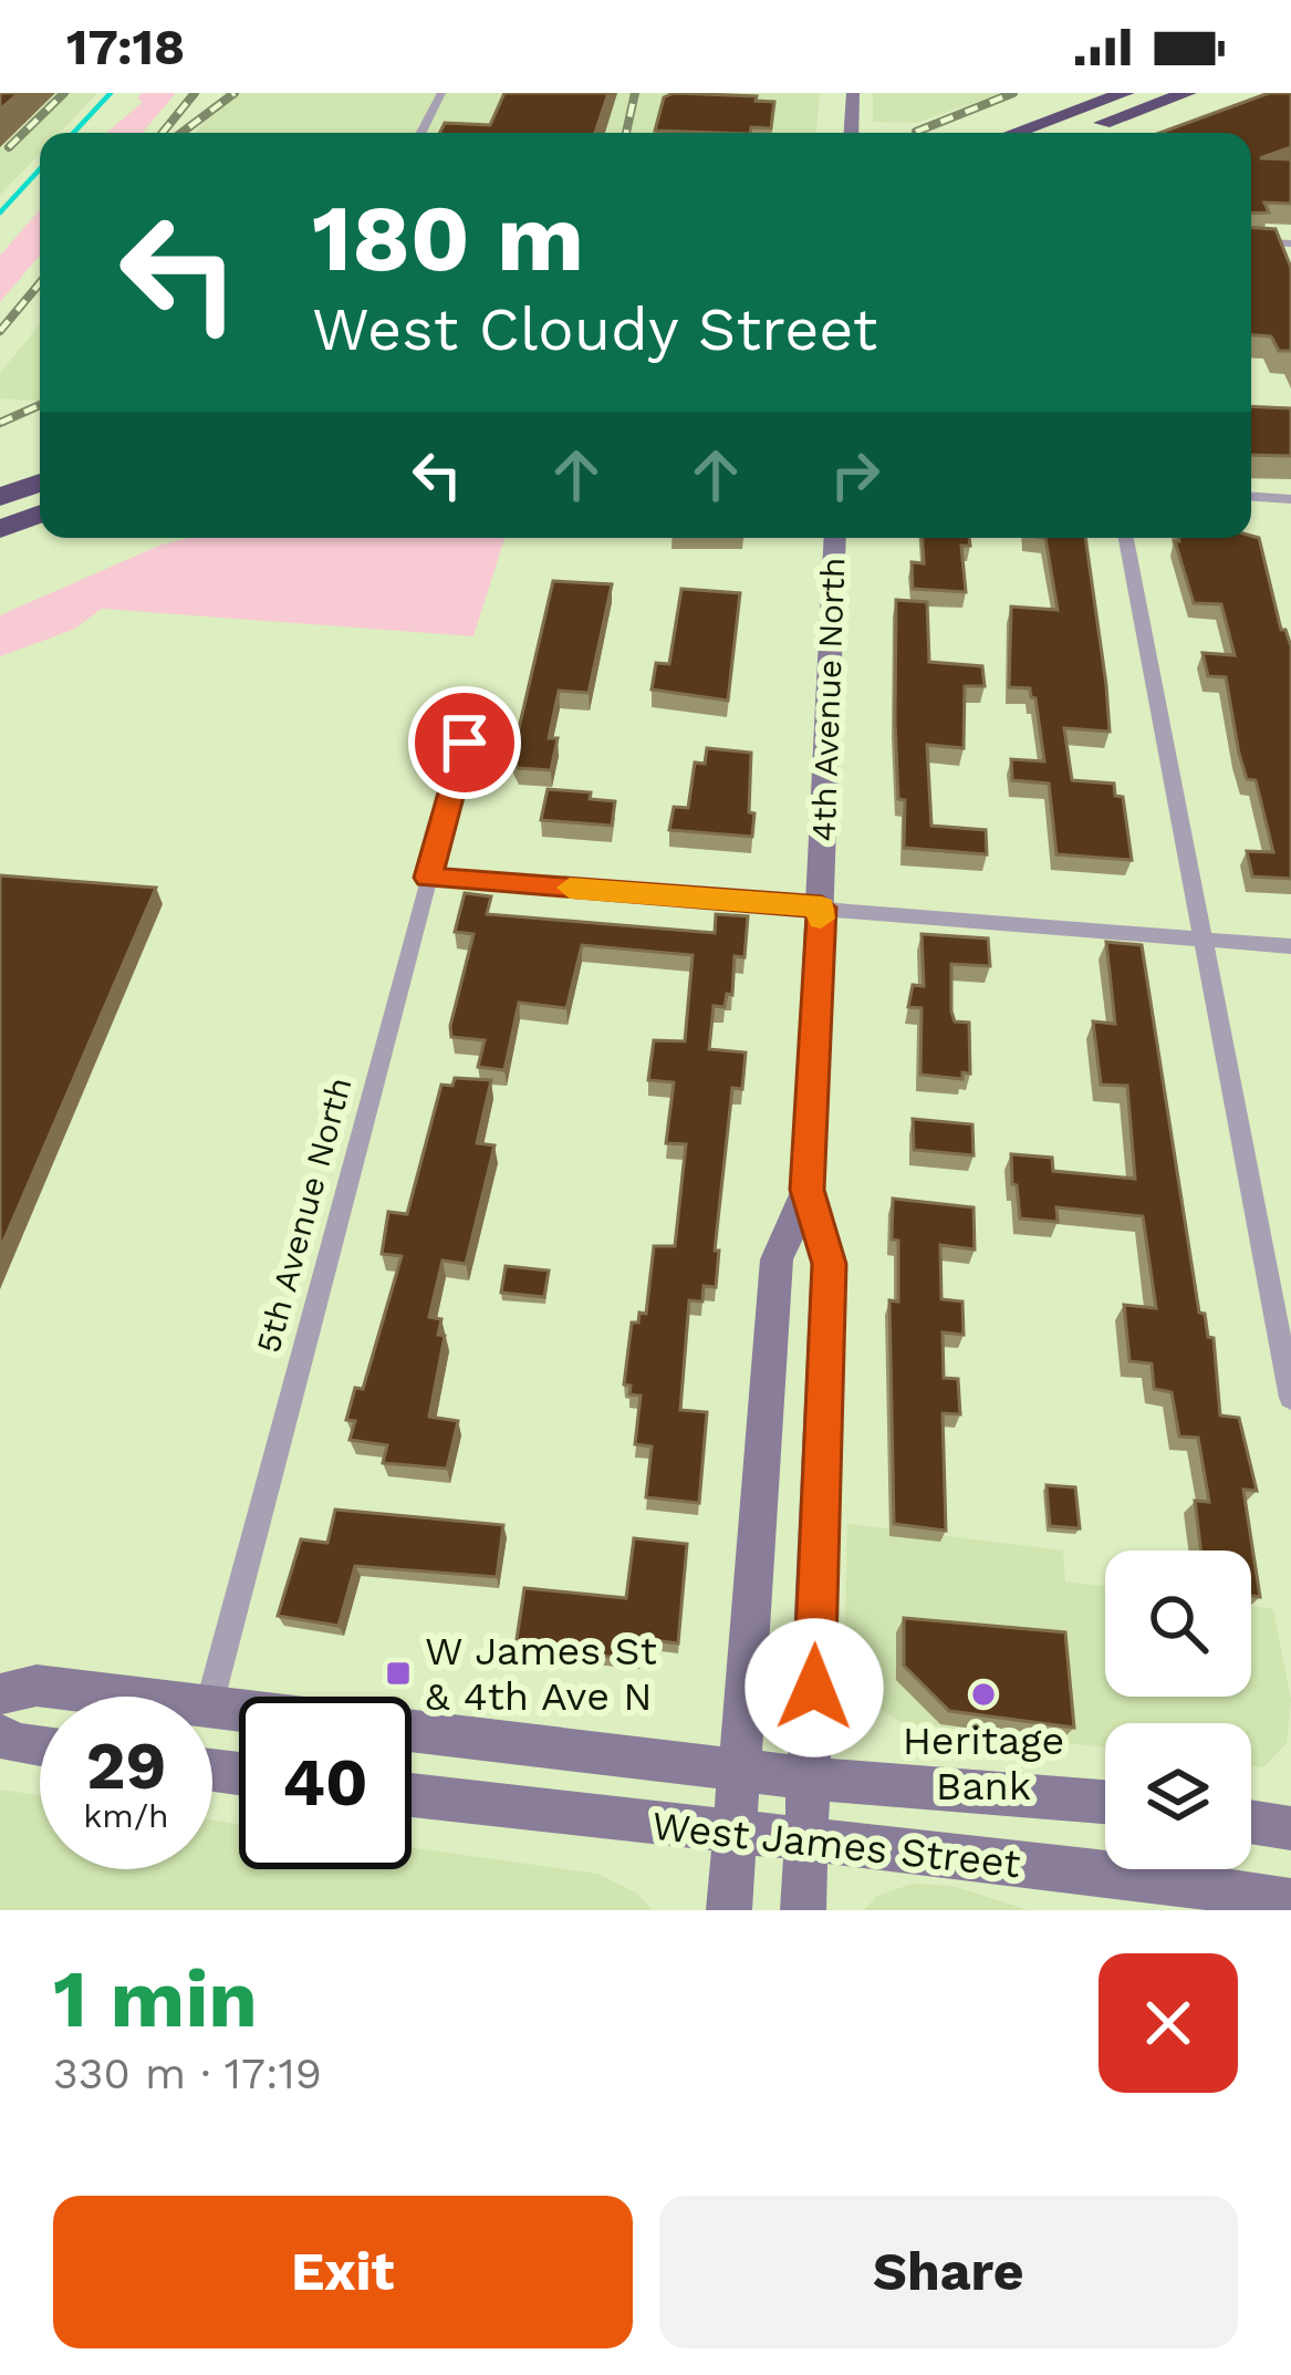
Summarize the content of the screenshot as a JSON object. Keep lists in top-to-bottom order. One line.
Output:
{"streets":{"street":["4th Avenue North","5th Avenue North","West James Street"]},"crossings":[["4th Avenue North","West James Street"]],"places":{"transit":["W James St & 4th Ave N"],"other":["Heritage Bank"]},"page":{"status":"17:18","turn":["180 m","West Cloudy Street"],"speed":"29 km/h","limit":"40","heading":["1 min","330 m · 17:19"],"buttons":["Exit","Share"]}}
